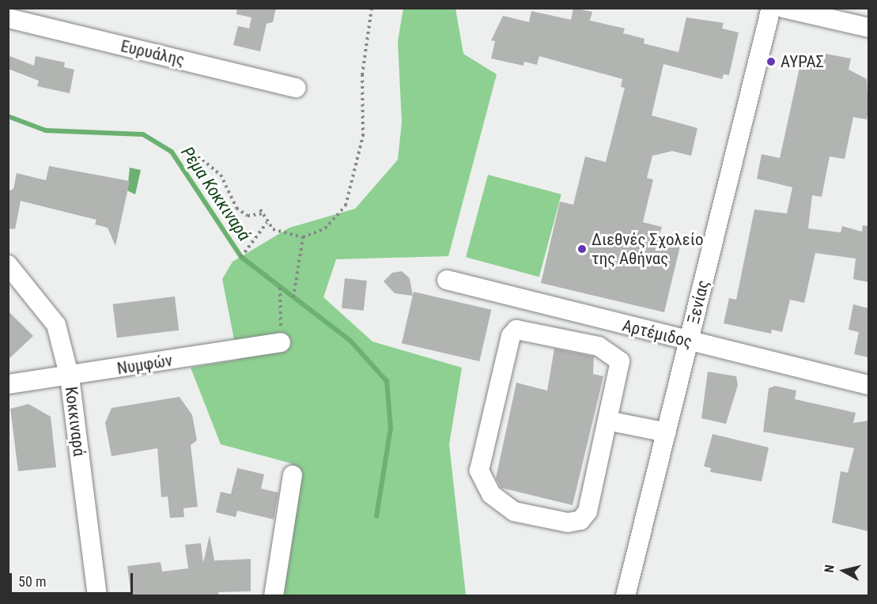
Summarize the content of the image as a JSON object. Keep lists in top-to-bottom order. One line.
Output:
{"streets":{"street":["Ευρυάλης","Ξενίας","Αρτέμιδος","Νυμφών","Κοκκιναρά"]},"crossings":[["Ξενίας","Αρτέμιδος"],["Νυμφών","Κοκκιναρά"]],"water":["Ρέμα Κοκκιναρά"],"places":["ΑΥΡΑΣ","Διεθνές Σχολείο της Αθήνας"],"scale_bar":"50 m","north":"left"}
